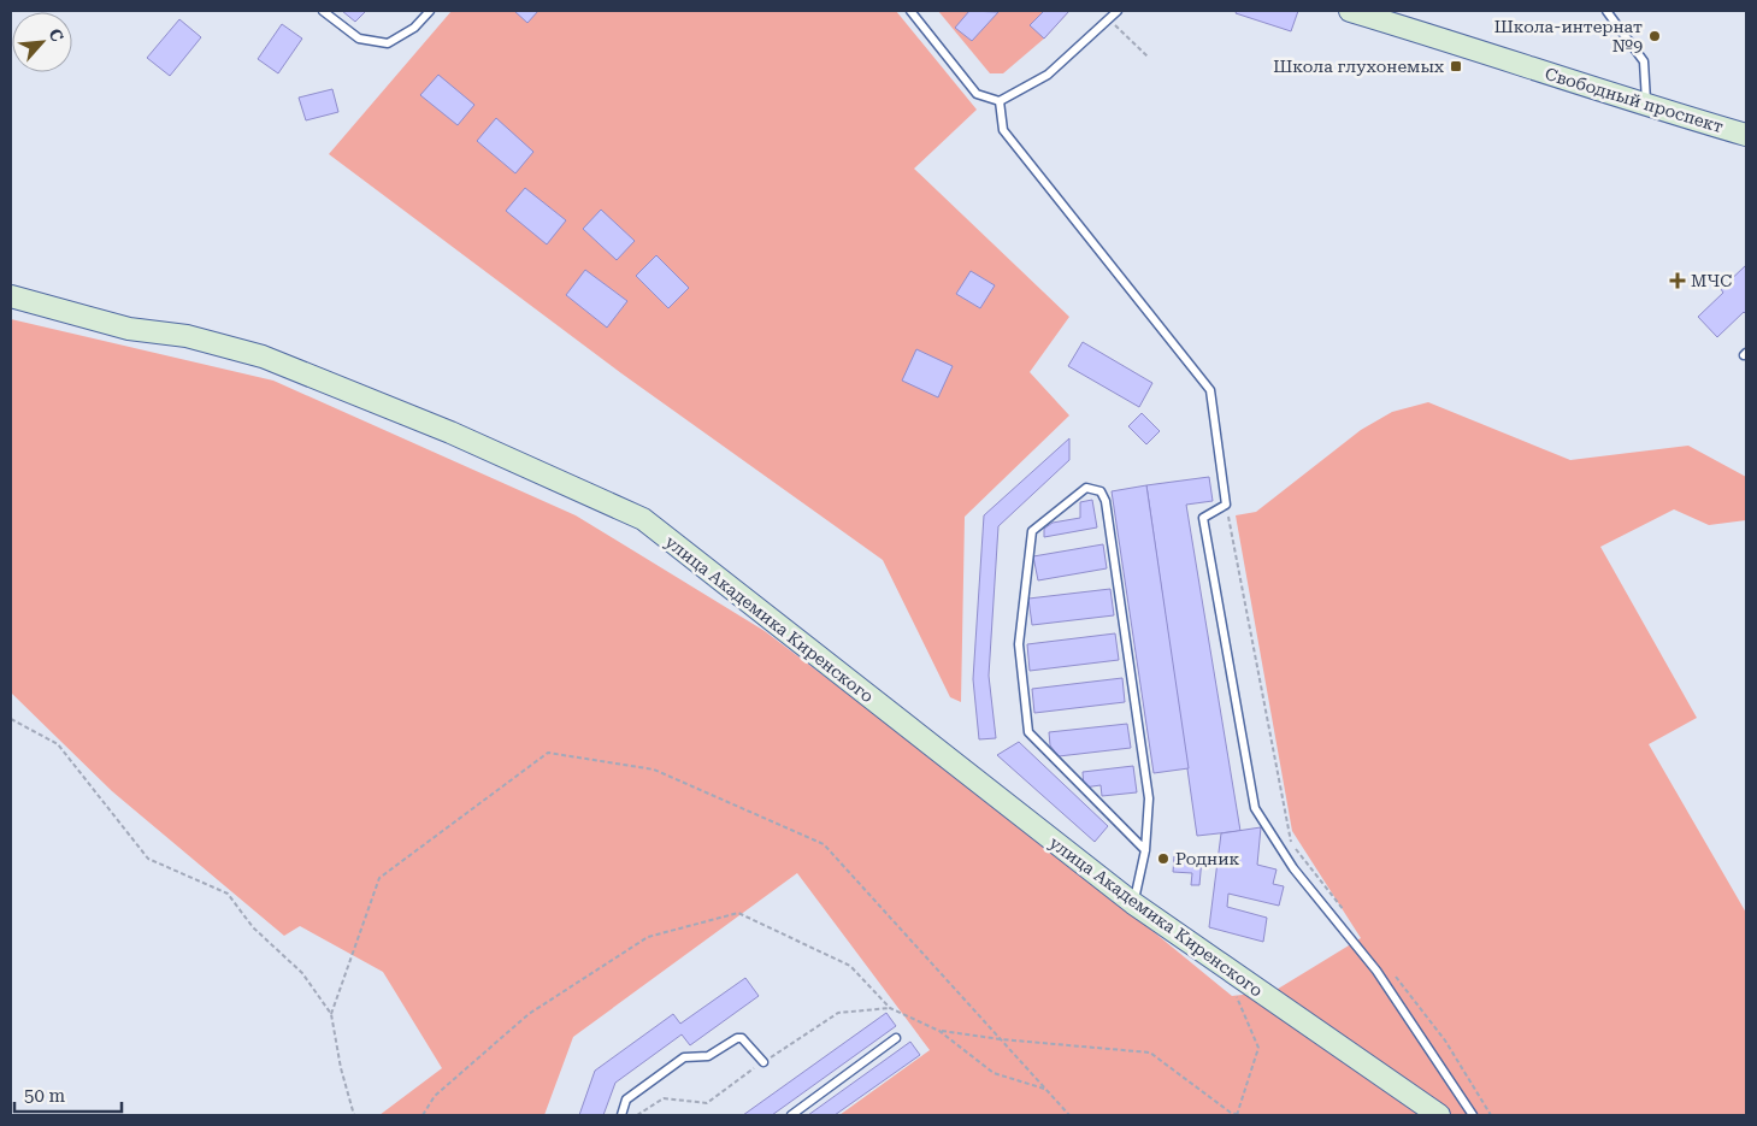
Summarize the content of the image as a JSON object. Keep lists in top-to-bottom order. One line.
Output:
{"streets":{"main road":["Свободный проспект","улица Академика Киренского"]},"places":{"other":["Школа-интернат №9","Родник"],"transit":["Школа глухонемых"],"health":["МЧС"]},"scale_bar":"50 m","north":"top right"}
